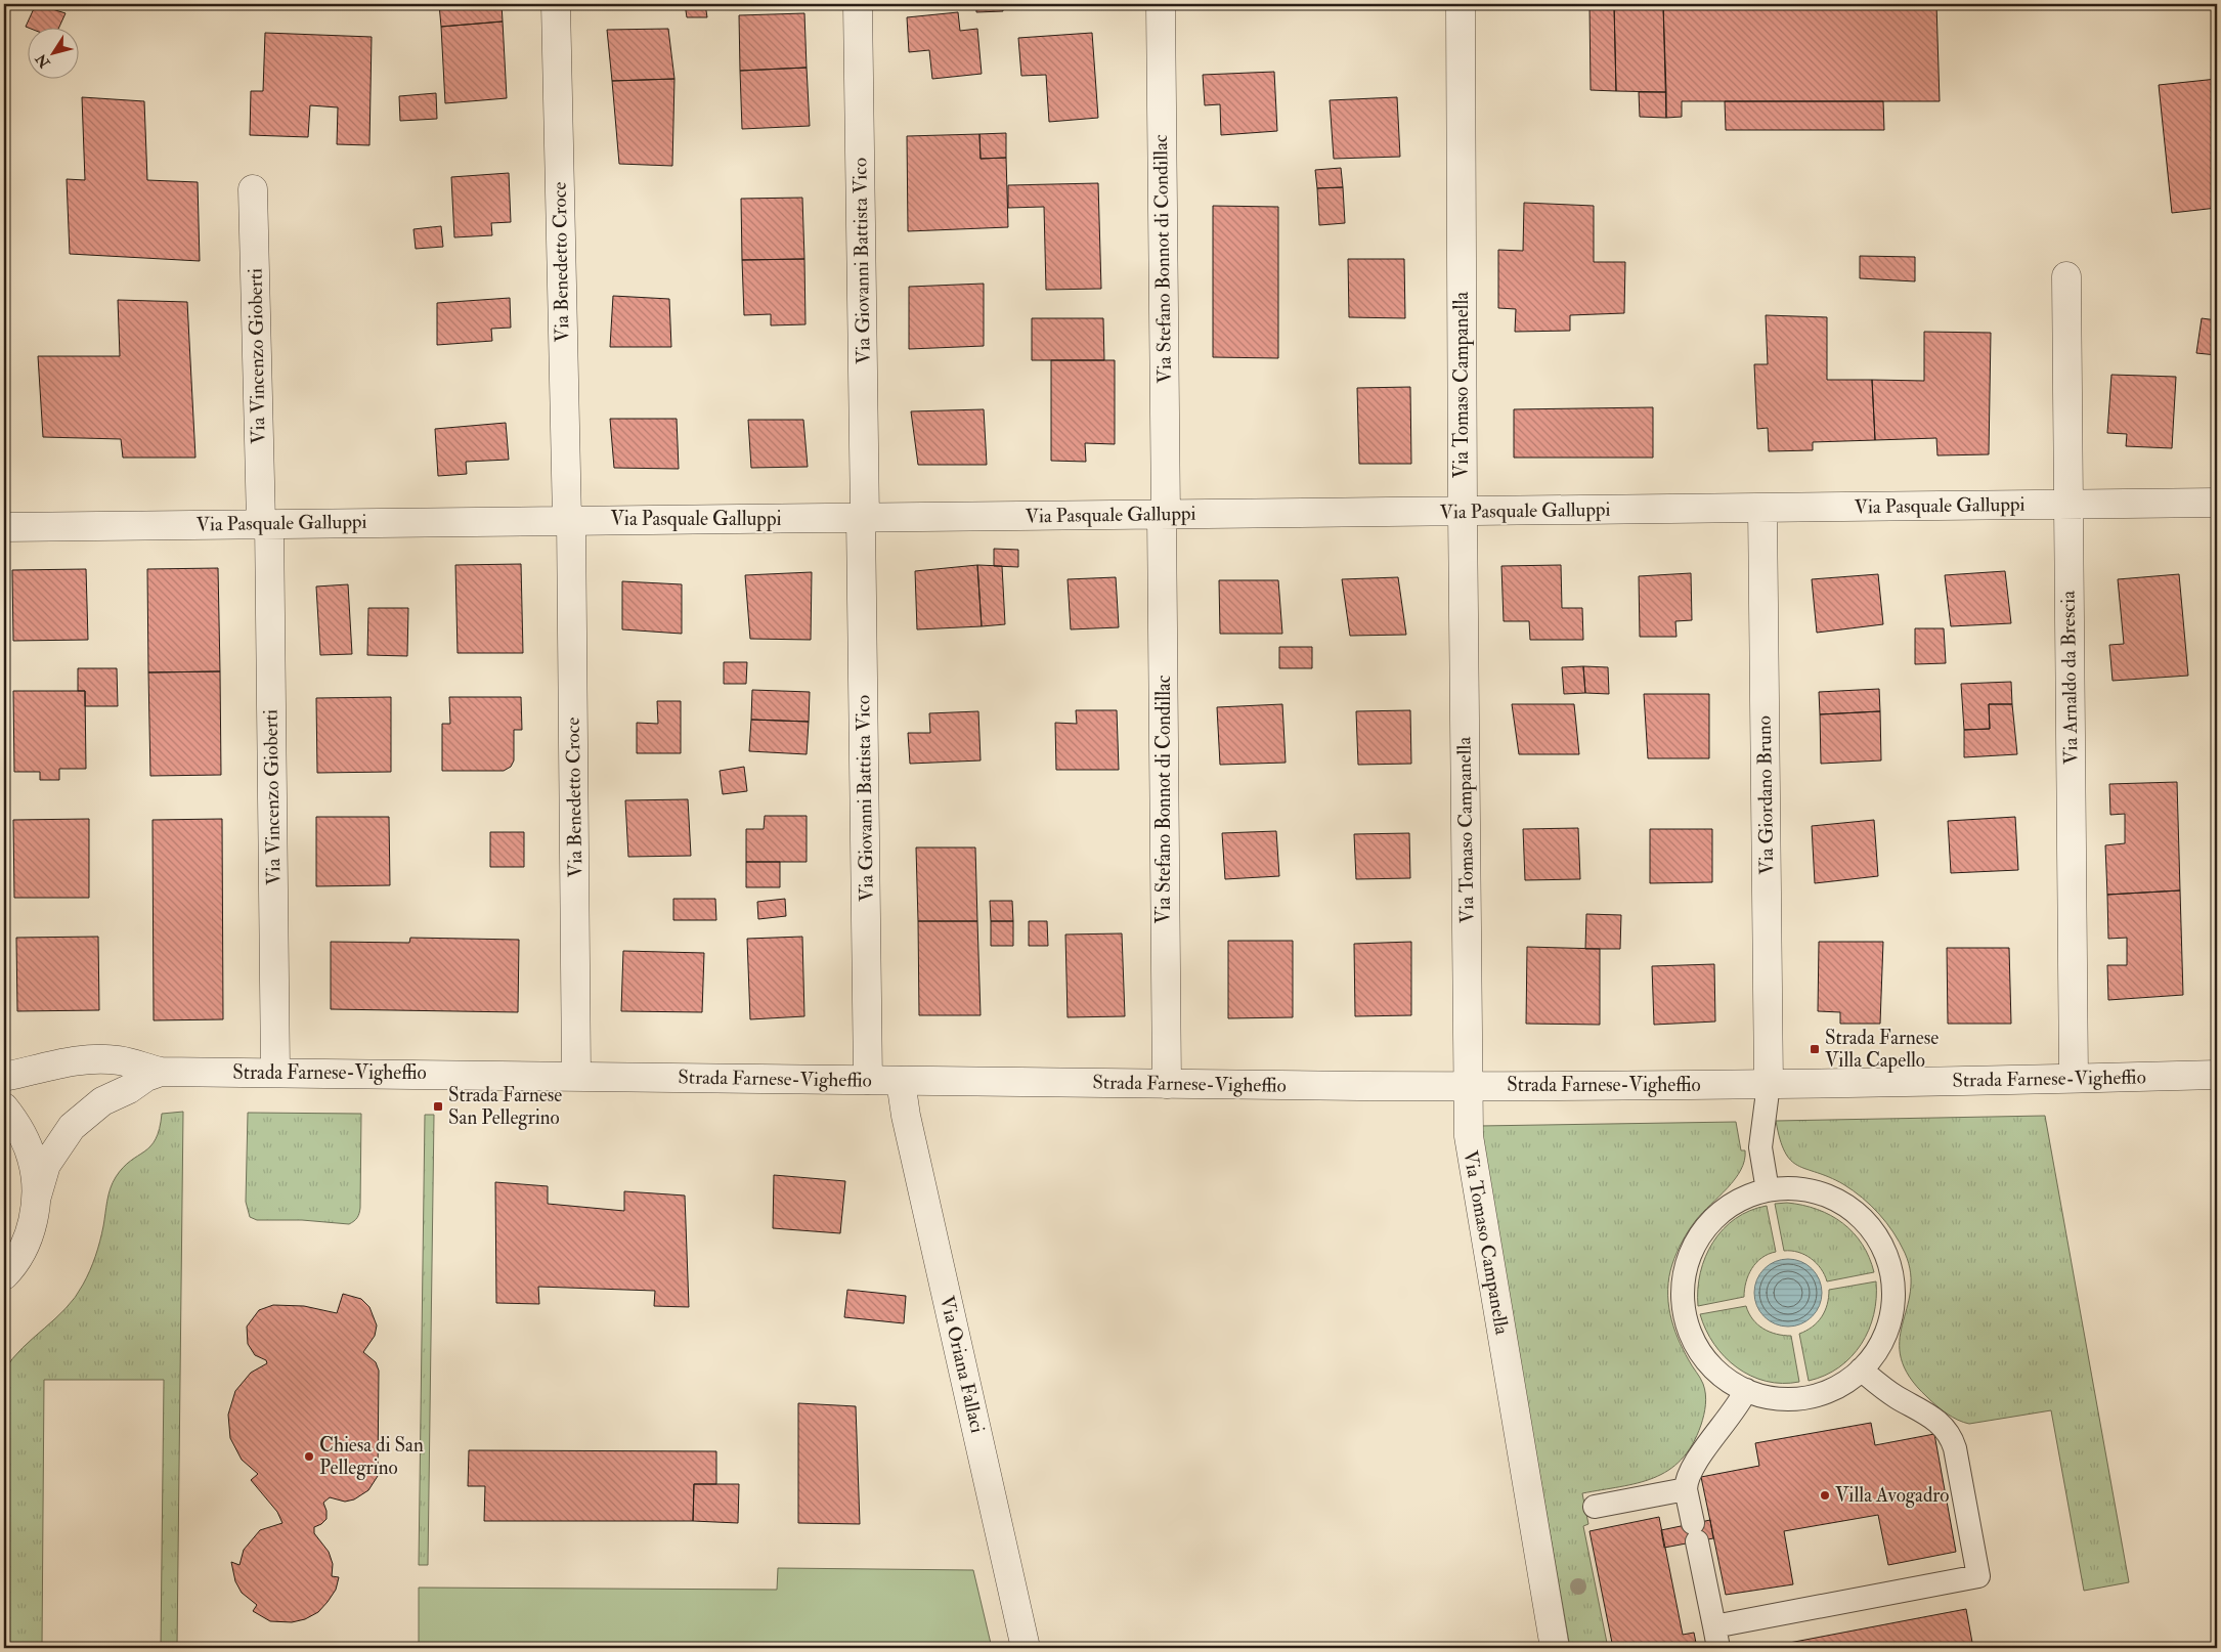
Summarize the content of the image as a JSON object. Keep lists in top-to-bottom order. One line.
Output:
{"streets":{"street":["Via Stefano Bonnot di Condillac","Via Giovanni Battista Vico","Via Benedetto Croce","Via Vincenzo Gioberti","Via Tomaso Campanella","Via Pasquale Galluppi","Via Arnaldo da Brescia","Via Giordano Bruno","Strada Farnese-Vigheffio","Via Oriana Fallaci"]},"crossings":[["Via Stefano Bonnot di Condillac","Via Pasquale Galluppi"],["Via Stefano Bonnot di Condillac","Strada Farnese-Vigheffio"],["Via Giovanni Battista Vico","Via Pasquale Galluppi"],["Via Giovanni Battista Vico","Strada Farnese-Vigheffio"],["Via Benedetto Croce","Via Pasquale Galluppi"],["Via Benedetto Croce","Strada Farnese-Vigheffio"],["Via Vincenzo Gioberti","Via Pasquale Galluppi"],["Via Vincenzo Gioberti","Strada Farnese-Vigheffio"],["Via Tomaso Campanella","Via Pasquale Galluppi"],["Via Tomaso Campanella","Strada Farnese-Vigheffio"],["Via Pasquale Galluppi","Via Arnaldo da Brescia"],["Via Pasquale Galluppi","Via Giordano Bruno"],["Via Arnaldo da Brescia","Strada Farnese-Vigheffio"],["Via Giordano Bruno","Strada Farnese-Vigheffio"],["Strada Farnese-Vigheffio","Via Oriana Fallaci"]],"places":{"transit":["Strada Farnese Villa Capello","Strada Farnese San Pellegrino"],"other":["Chiesa di San Pellegrino","Villa Avogadro"]},"north":"bottom left"}
